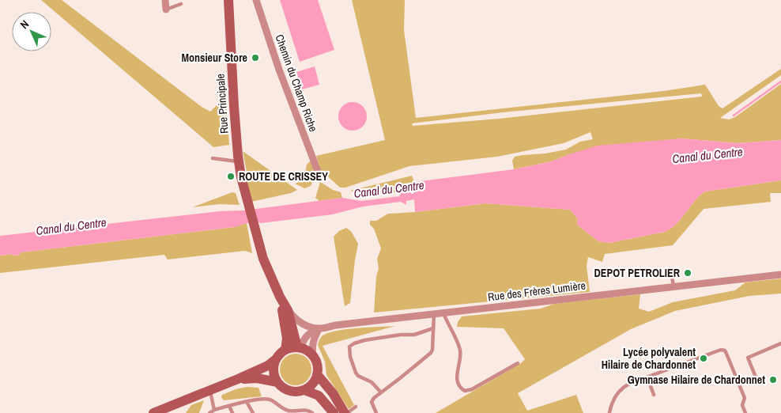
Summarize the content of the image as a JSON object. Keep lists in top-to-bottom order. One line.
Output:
{"streets":{"street":["Chemin du Champ Riche","Rue Principale","Rue des Frères Lumière"]},"water":["Canal du Centre"],"places":["Monsieur Store","ROUTE DE CRISSEY","DEPOT PETROLIER","Lycée polyvalent Hilaire de Chardonnet","Gymnase Hilaire de Chardonnet"],"north":"top left"}
